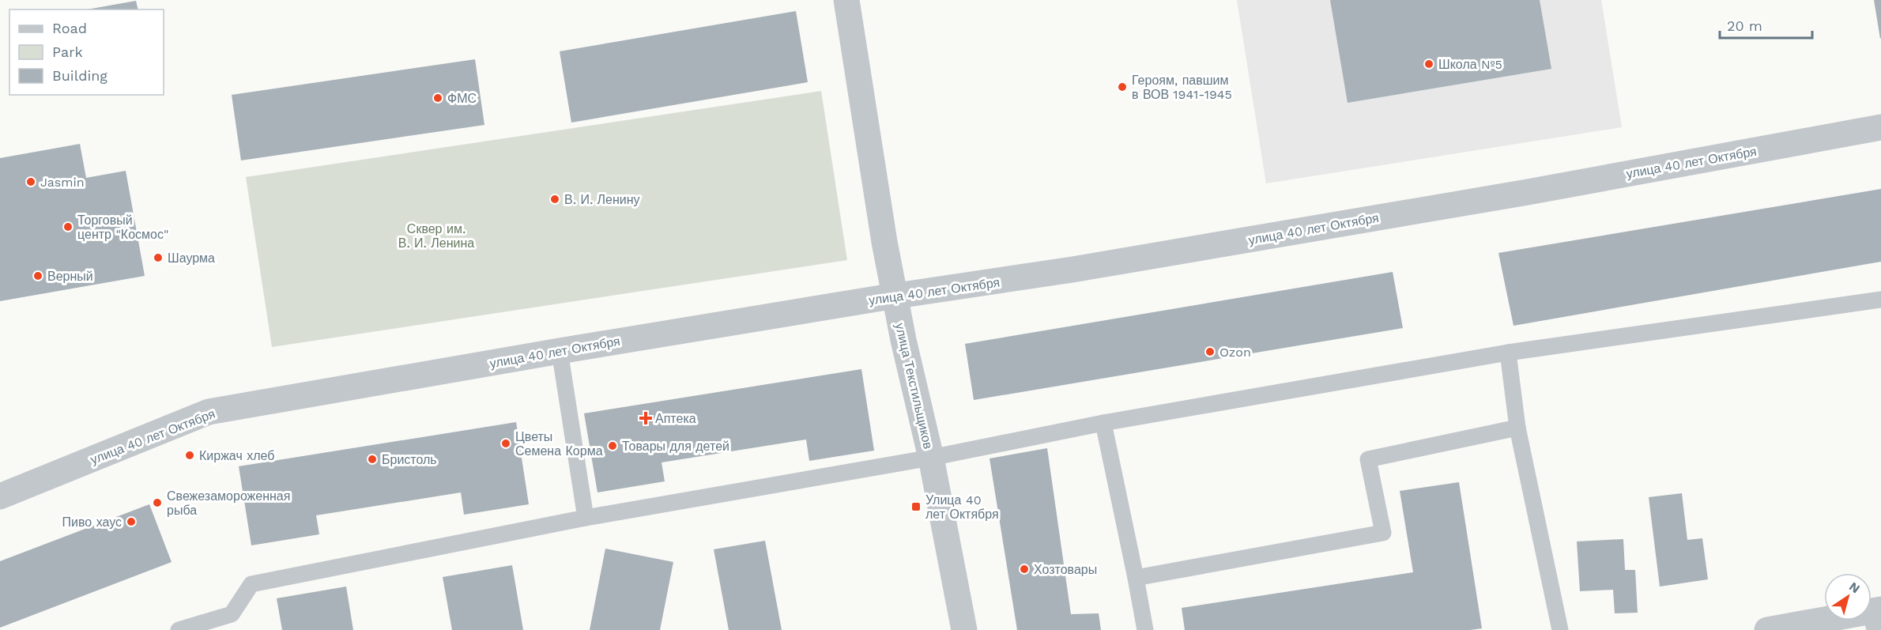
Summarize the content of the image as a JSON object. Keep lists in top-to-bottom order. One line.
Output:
{"streets":{"street":["улица 40 лет Октября","улица Текстильщиков"]},"crossings":[["улица 40 лет Октября","улица Текстильщиков"]],"parks":["Сквер им. В. И. Ленина"],"places":{"other":["Школа №5","Героям, павшим в ВОВ 1941-1945","ФМС","Jasmin","В. И. Ленину","Торговый центр \"Космос\"","Шаурма","Верный","Ozon","Цветы Семена Корма","Товары для детей","Киржач хлеб","Бристоль","Свежезамороженная рыба","Пиво хаус","Хозтовары"],"health":["Аптека"],"transit":["Улица 40 лет Октября"]},"legend":["Road","Park","Building"],"scale_bar":"20 m","north":"top right"}
